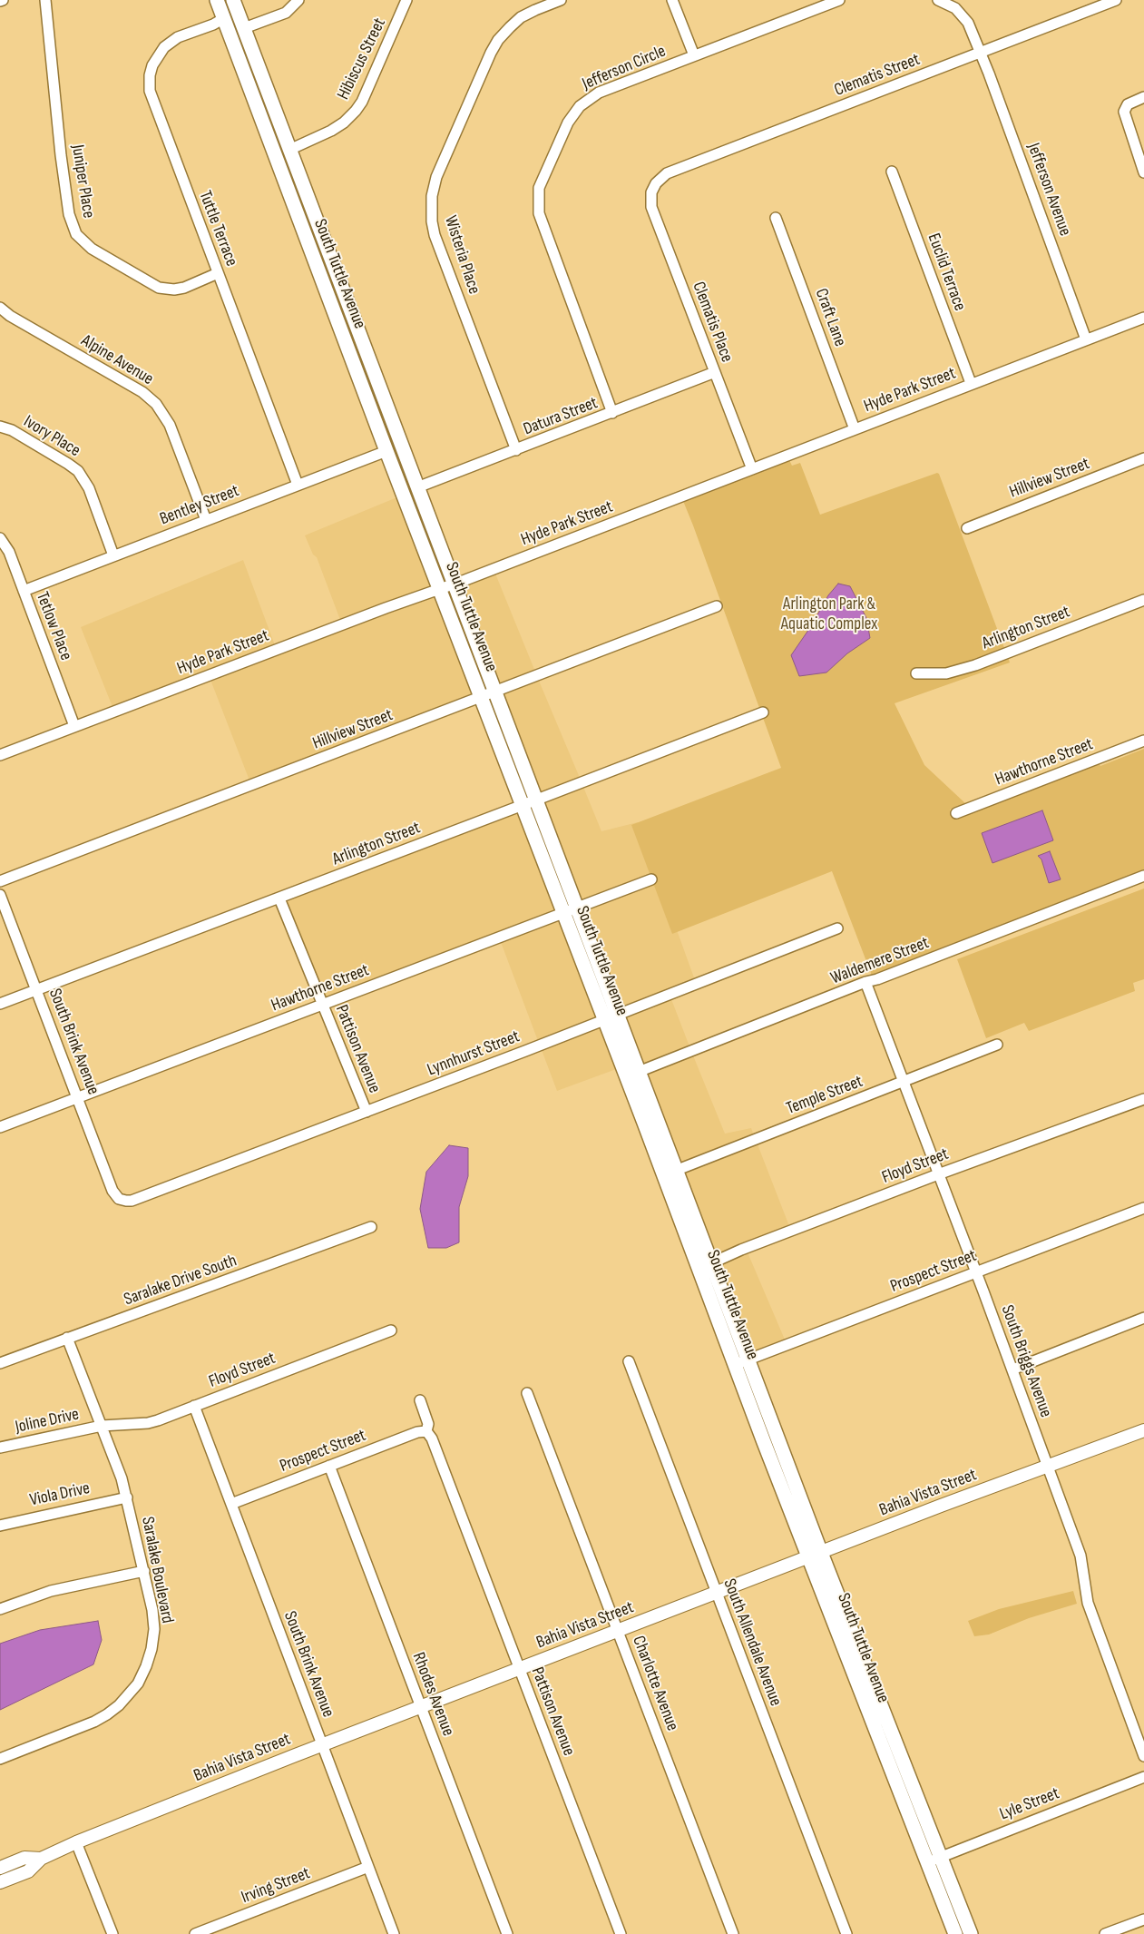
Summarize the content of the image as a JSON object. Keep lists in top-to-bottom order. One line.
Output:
{"streets":{"main road":["South Tuttle Avenue"],"street":["Hibiscus Street","Jefferson Circle","Clematis Street","Juniper Place","Jefferson Avenue","Tuttle Terrace","Wisteria Place","Euclid Terrace","Craft Lane","Clematis Place","Alpine Avenue","Hyde Park Street","Datura Street","Ivory Place","Hillview Street","Bentley Street","Tetlow Place","Arlington Street","Hawthorne Street","Waldemere Street","South Brink Avenue","Pattison Avenue","Lynnhurst Street","Temple Street","Floyd Street","Prospect Street","Saralake Drive South","South Briggs Avenue","Joline Drive","Bahia Vista Street","Viola Drive","Saralake Boulevard","South Allendale Avenue","Charlotte Avenue","Rhodes Avenue","Lyle Street","Irving Street"]},"crossings":[["Hibiscus Street","South Tuttle Avenue"],["Jefferson Circle","Datura Street"],["Clematis Street","Jefferson Avenue"],["Clematis Street","Clematis Place"],["Juniper Place","Tuttle Terrace"],["Jefferson Avenue","Hyde Park Street"],["Tuttle Terrace","South Tuttle Avenue"],["Tuttle Terrace","Bentley Street"],["Wisteria Place","Datura Street"],["Euclid Terrace","Hyde Park Street"],["South Tuttle Avenue","Hyde Park Street"],["South Tuttle Avenue","Datura Street"],["South Tuttle Avenue","Hillview Street"],["South Tuttle Avenue","Bentley Street"],["South Tuttle Avenue","Arlington Street"],["South Tuttle Avenue","Hawthorne Street"],["South Tuttle Avenue","Waldemere Street"],["South Tuttle Avenue","Lynnhurst Street"],["South Tuttle Avenue","Temple Street"],["South Tuttle Avenue","Floyd Street"],["South Tuttle Avenue","Prospect Street"],["South Tuttle Avenue","Bahia Vista Street"],["South Tuttle Avenue","Lyle Street"],["Craft Lane","Hyde Park Street"],["Clematis Place","Hyde Park Street"],["Clematis Place","Datura Street"],["Alpine Avenue","Bentley Street"],["Hyde Park Street","Tetlow Place"],["Ivory Place","Bentley Street"],["Bentley Street","Tetlow Place"],["Arlington Street","South Brink Avenue"],["Arlington Street","Pattison Avenue"],["Hawthorne Street","South Brink Avenue"],["Hawthorne Street","Pattison Avenue"],["Waldemere Street","South Briggs Avenue"],["South Brink Avenue","Lynnhurst Street"],["South Brink Avenue","Floyd Street"],["South Brink Avenue","Prospect Street"],["South Brink Avenue","Bahia Vista Street"],["South Brink Avenue","Irving Street"],["Pattison Avenue","Lynnhurst Street"],["Pattison Avenue","Prospect Street"],["Pattison Avenue","Bahia Vista Street"],["Temple Street","South Briggs Avenue"],["Floyd Street","South Briggs Avenue"],["Floyd Street","Joline Drive"],["Floyd Street","Saralake Boulevard"],["Prospect Street","South Briggs Avenue"],["Prospect Street","Rhodes Avenue"],["Saralake Drive South","Saralake Boulevard"],["South Briggs Avenue","Bahia Vista Street"],["Joline Drive","Saralake Boulevard"],["Bahia Vista Street","South Allendale Avenue"],["Bahia Vista Street","Charlotte Avenue"],["Bahia Vista Street","Rhodes Avenue"],["Viola Drive","Saralake Boulevard"]],"parks":["Arlington Park & Aquatic Complex"]}
